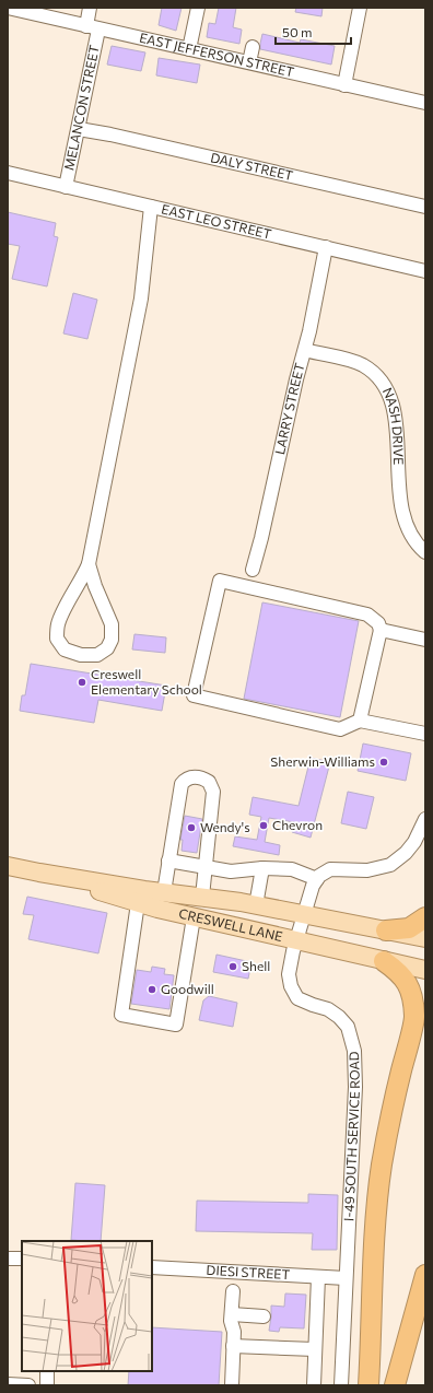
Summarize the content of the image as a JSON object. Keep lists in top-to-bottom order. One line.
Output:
{"streets":{"main road":["CRESWELL LANE"],"street":["EAST JEFFERSON STREET","MELANCON STREET","DALY STREET","EAST LEO STREET","LARRY STREET","NASH DRIVE","I-49 SOUTH SERVICE ROAD","DIESI STREET"]},"crossings":[["EAST JEFFERSON STREET","MELANCON STREET"],["MELANCON STREET","DALY STREET"],["MELANCON STREET","EAST LEO STREET"],["EAST LEO STREET","LARRY STREET"],["LARRY STREET","NASH DRIVE"],["CRESWELL LANE","I-49 SOUTH SERVICE ROAD"],["I-49 SOUTH SERVICE ROAD","DIESI STREET"]],"places":["Creswell Elementary School","Sherwin-Williams","Chevron","Wendy's","Shell","Goodwill"],"scale_bar":"50 m"}
